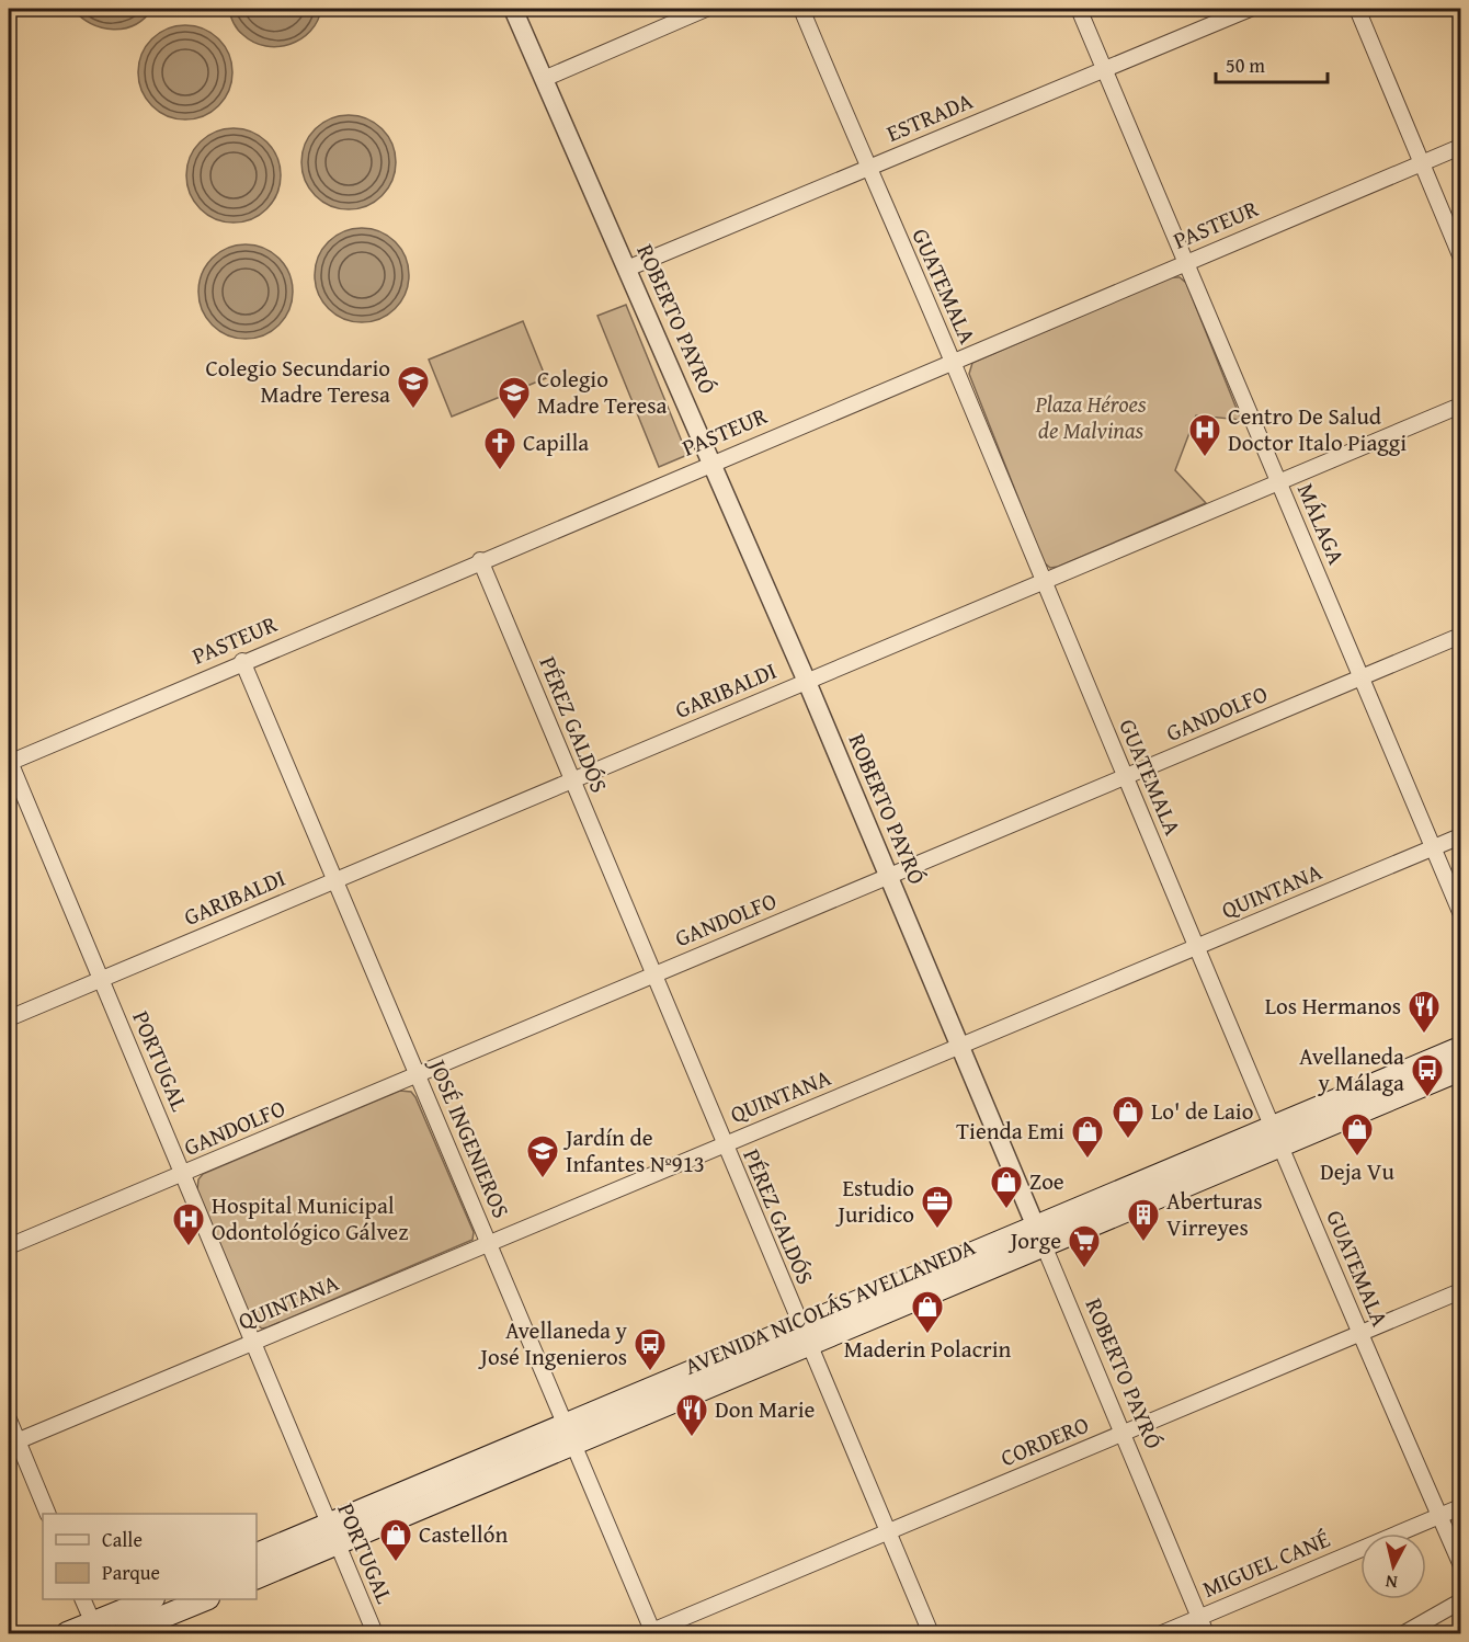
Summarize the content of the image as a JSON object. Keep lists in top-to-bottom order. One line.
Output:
{"streets":{"main road":["AVENIDA NICOLÁS AVELLANEDA"],"street":["ESTRADA","PASTEUR","GUATEMALA","ROBERTO PAYRÓ","MÁLAGA","GARIBALDI","GANDOLFO","PÉREZ GALDÓS","QUINTANA","PORTUGAL","JOSÉ INGENIEROS","CORDERO","MIGUEL CANÉ"]},"crossings":[["ESTRADA","GUATEMALA"],["ESTRADA","ROBERTO PAYRÓ"],["ESTRADA","MÁLAGA"],["PASTEUR","GUATEMALA"],["PASTEUR","ROBERTO PAYRÓ"],["PASTEUR","MÁLAGA"],["PASTEUR","PÉREZ GALDÓS"],["PASTEUR","PORTUGAL"],["PASTEUR","JOSÉ INGENIEROS"],["GUATEMALA","GARIBALDI"],["GUATEMALA","GANDOLFO"],["GUATEMALA","QUINTANA"],["GUATEMALA","AVENIDA NICOLÁS AVELLANEDA"],["GUATEMALA","CORDERO"],["GUATEMALA","MIGUEL CANÉ"],["ROBERTO PAYRÓ","GARIBALDI"],["ROBERTO PAYRÓ","GANDOLFO"],["ROBERTO PAYRÓ","QUINTANA"],["ROBERTO PAYRÓ","AVENIDA NICOLÁS AVELLANEDA"],["ROBERTO PAYRÓ","CORDERO"],["ROBERTO PAYRÓ","MIGUEL CANÉ"],["MÁLAGA","GARIBALDI"],["MÁLAGA","GANDOLFO"],["MÁLAGA","QUINTANA"],["GARIBALDI","PÉREZ GALDÓS"],["GARIBALDI","PORTUGAL"],["GARIBALDI","JOSÉ INGENIEROS"],["GANDOLFO","PÉREZ GALDÓS"],["GANDOLFO","PORTUGAL"],["GANDOLFO","JOSÉ INGENIEROS"],["PÉREZ GALDÓS","QUINTANA"],["PÉREZ GALDÓS","AVENIDA NICOLÁS AVELLANEDA"],["PÉREZ GALDÓS","CORDERO"],["QUINTANA","PORTUGAL"],["QUINTANA","JOSÉ INGENIEROS"],["PORTUGAL","AVENIDA NICOLÁS AVELLANEDA"],["JOSÉ INGENIEROS","AVENIDA NICOLÁS AVELLANEDA"],["JOSÉ INGENIEROS","CORDERO"]],"parks":["Plaza Héroes de Malvinas"],"places":{"school or university":["Colegio Secundario Madre Teresa","Colegio Madre Teresa","Jardín de Infantes Nº913"],"hospital":["Centro De Salud Doctor Italo Piaggi","Hospital Municipal Odontológico Gálvez"],"church":["Capilla"],"restaurant":["Los Hermanos","Don Marie"],"bus stop":["Avellaneda y Málaga","Avellaneda y José Ingenieros"],"shop":["Lo' de Laio","Deja Vu","Tienda Emi","Zoe","Maderin Polacrin","Castellón"],"office":["Estudio Juridico"],"building":["Aberturas Virreyes"],"supermarket":["Jorge"]},"legend":["Calle","Parque"],"scale_bar":"50 m","north":"bottom"}
